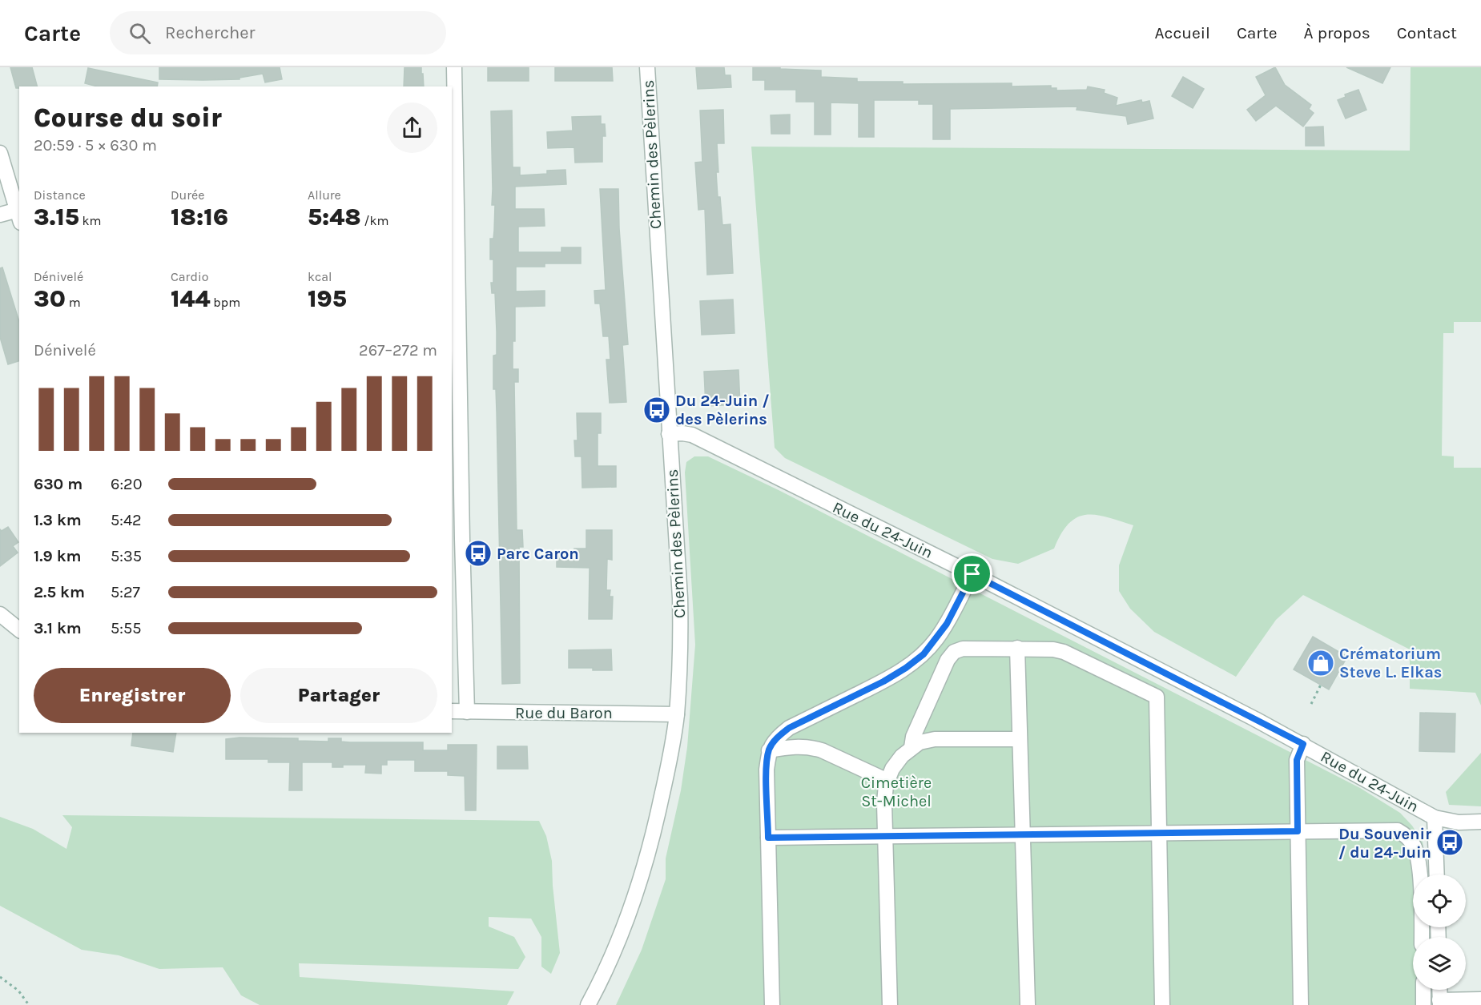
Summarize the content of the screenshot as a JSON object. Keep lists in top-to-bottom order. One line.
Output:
{"streets":{"street":["Chemin des Pèlerins","Rue du 24-Juin","Rue du Baron"]},"crossings":[["Chemin des Pèlerins","Rue du 24-Juin"],["Chemin des Pèlerins","Rue du Baron"]],"parks":["Cimetière St-Michel"],"places":{"bus stop":["Du 24-Juin / des Pèlerins","Parc Caron","Du Souvenir / du 24-Juin"],"shop":["Crématorium Steve L. Elkas"]},"page":{"header":"Carte","search":"Rechercher","nav":["Accueil","Carte","À propos","Contact"],"heading":["Course du soir","20:59 · 5 × 630 m"],"stats":[["Distance","3.15 km"],["Durée","18:16"],["Allure","5:48 /km"],["Dénivelé","30 m"],["Cardio","144 bpm"],["kcal","195"]],"chart":["Dénivelé","267–272 m"],"list":[{"name":"630 m","note":"6:20"},{"name":"1.3 km","note":"5:42"},{"name":"1.9 km","note":"5:35"},{"name":"2.5 km","note":"5:27"},{"name":"3.1 km","note":"5:55"}],"buttons":["Enregistrer","Partager"]}}
